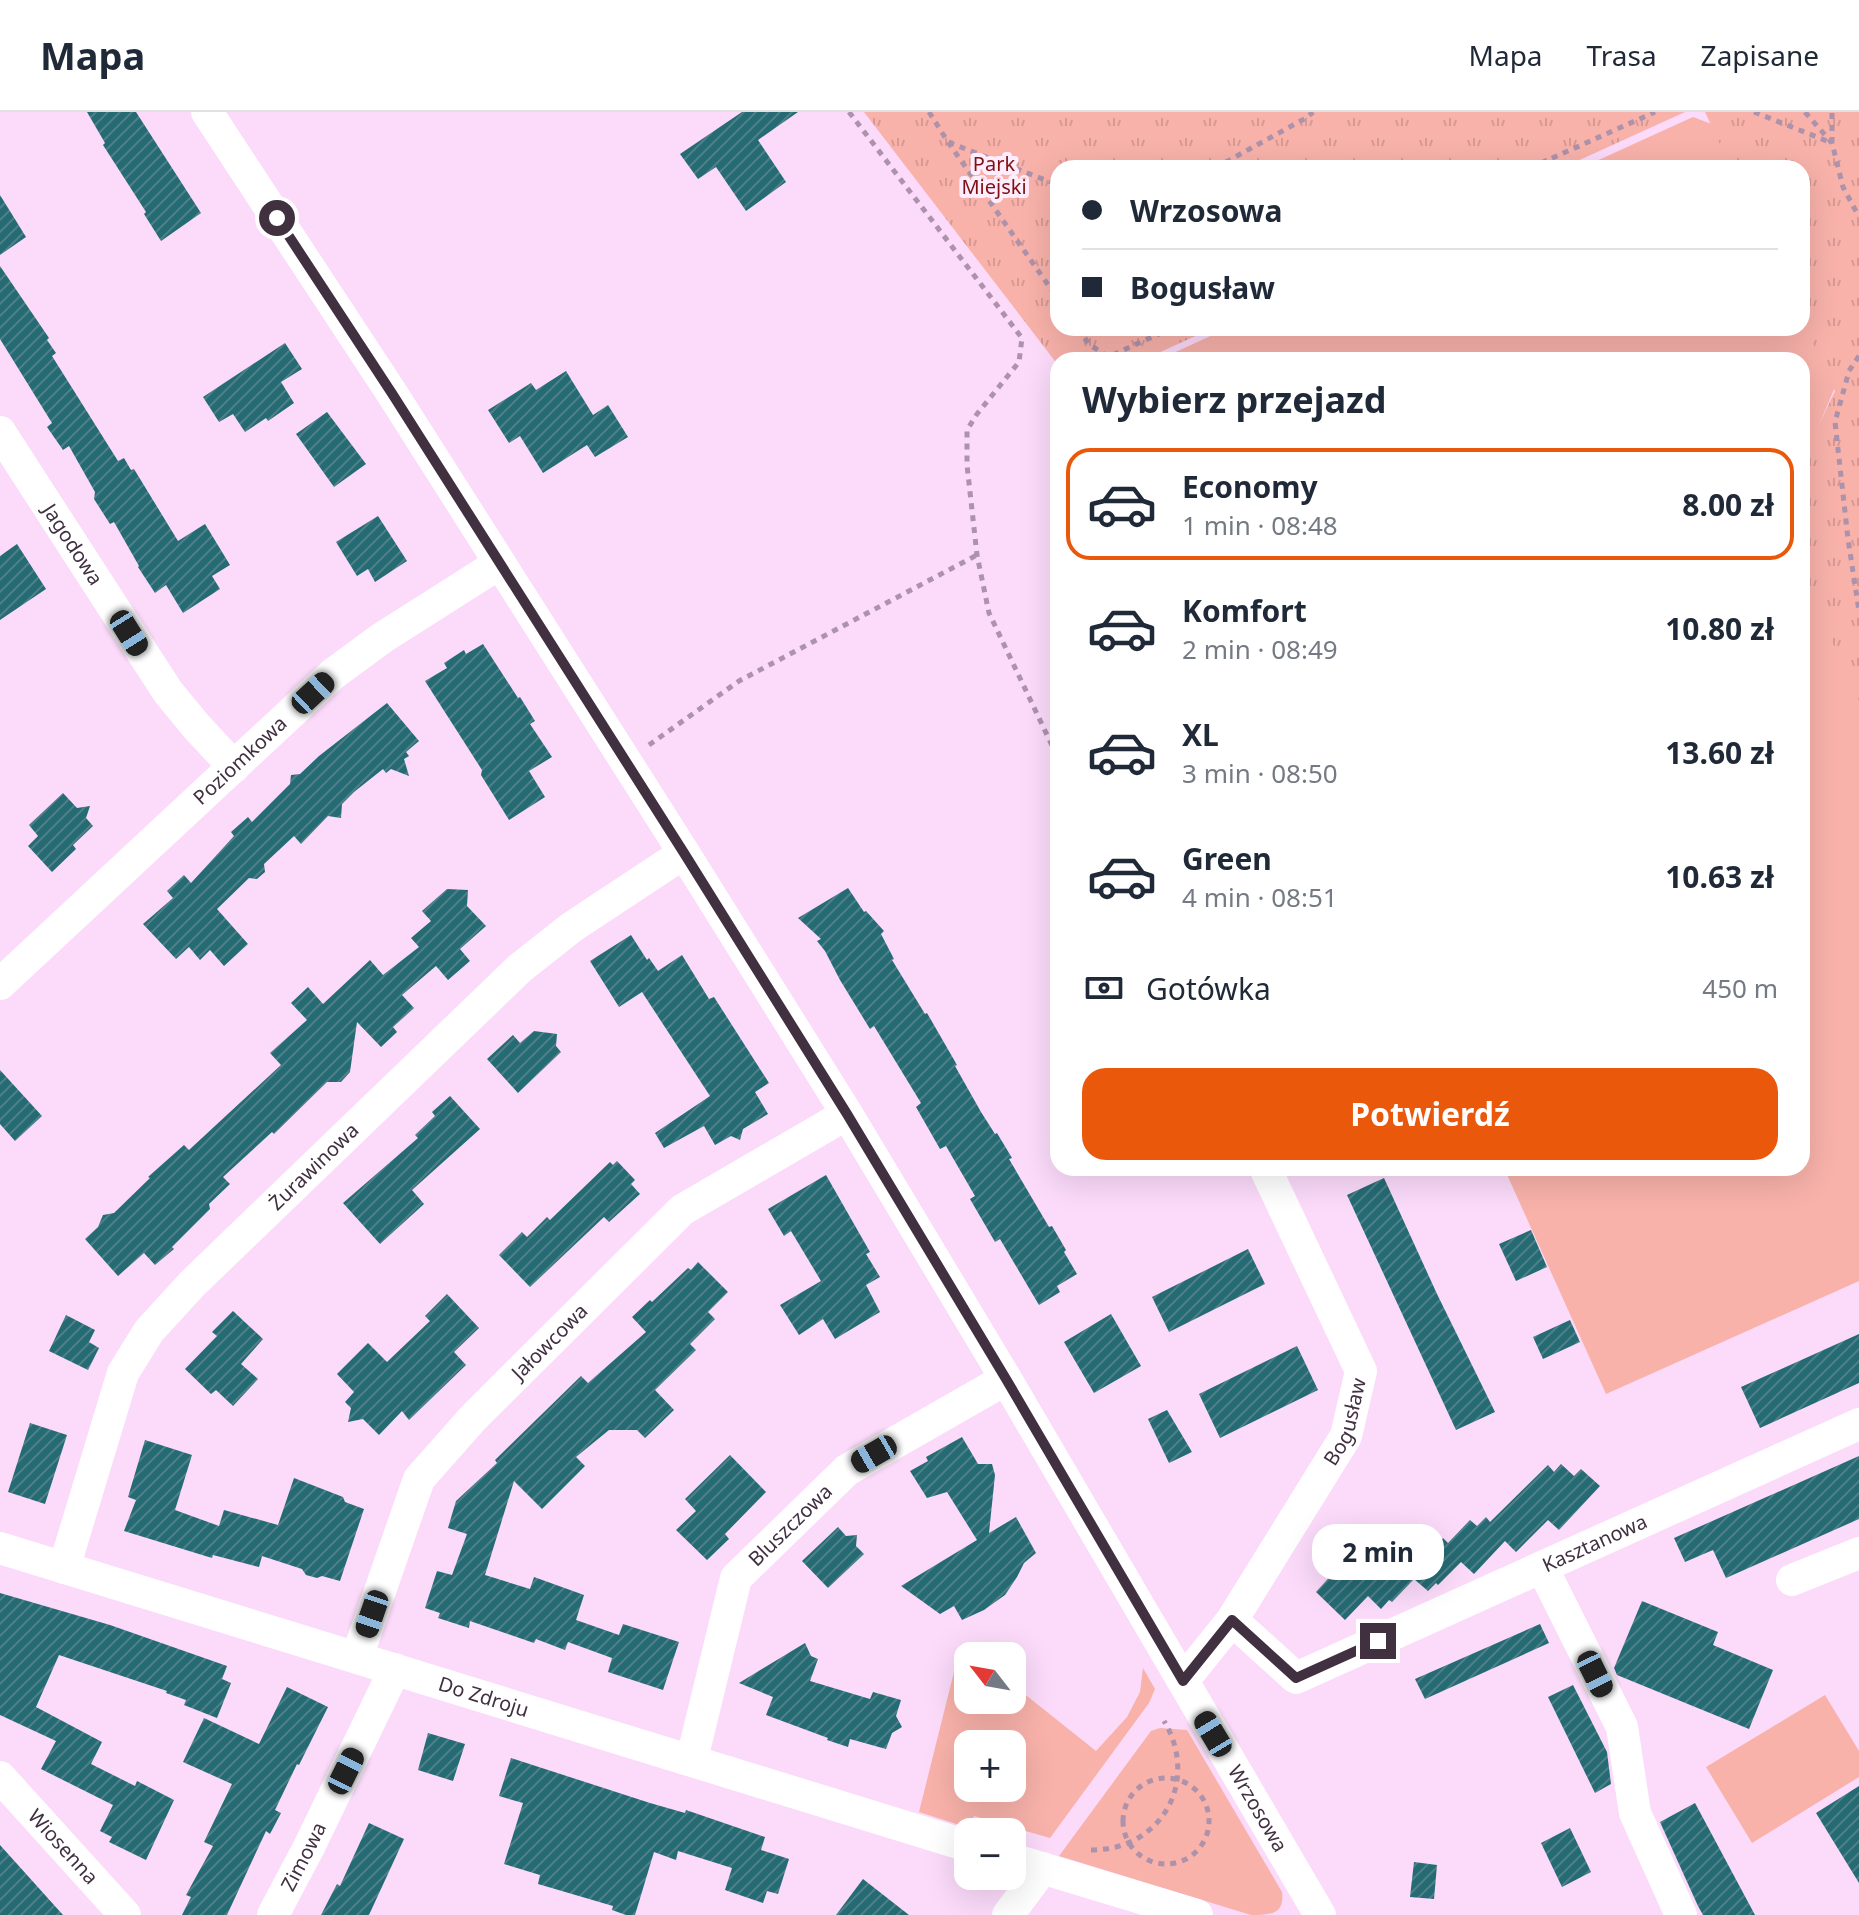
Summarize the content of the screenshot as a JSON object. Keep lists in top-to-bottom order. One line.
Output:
{"streets":{"street":["Jagodowa","Poziomkowa","Żurawinowa","Jałowcowa","Bogusław","Bluszczowa","Kasztanowa","Do Zdroju","Wrzosowa","Wiosenna","Zimowa"]},"crossings":[["Jagodowa","Poziomkowa"],["Poziomkowa","Wrzosowa"],["Żurawinowa","Do Zdroju"],["Żurawinowa","Wrzosowa"],["Jałowcowa","Do Zdroju"],["Jałowcowa","Wrzosowa"],["Bogusław","Wrzosowa"],["Bluszczowa","Do Zdroju"],["Bluszczowa","Wrzosowa"],["Do Zdroju","Zimowa"]],"parks":["Park Miejski"],"north":"top left","page":{"header":"Mapa","nav":["Mapa","Trasa","Zapisane"],"banner":["Wrzosowa","Bogusław"],"heading":"Wybierz przejazd","list":[{"name":"Economy","note":"1 min · 08:48","value":"8.00 zł"},{"name":"Komfort","note":"2 min · 08:49","value":"10.80 zł"},{"name":"XL","note":"3 min · 08:50","value":"13.60 zł"},{"name":"Green","note":"4 min · 08:51","value":"10.63 zł"}],"pay":["Gotówka","450 m"],"buttons":"Potwierdź","bubble":"2 min","map_buttons":["+","−"]}}
